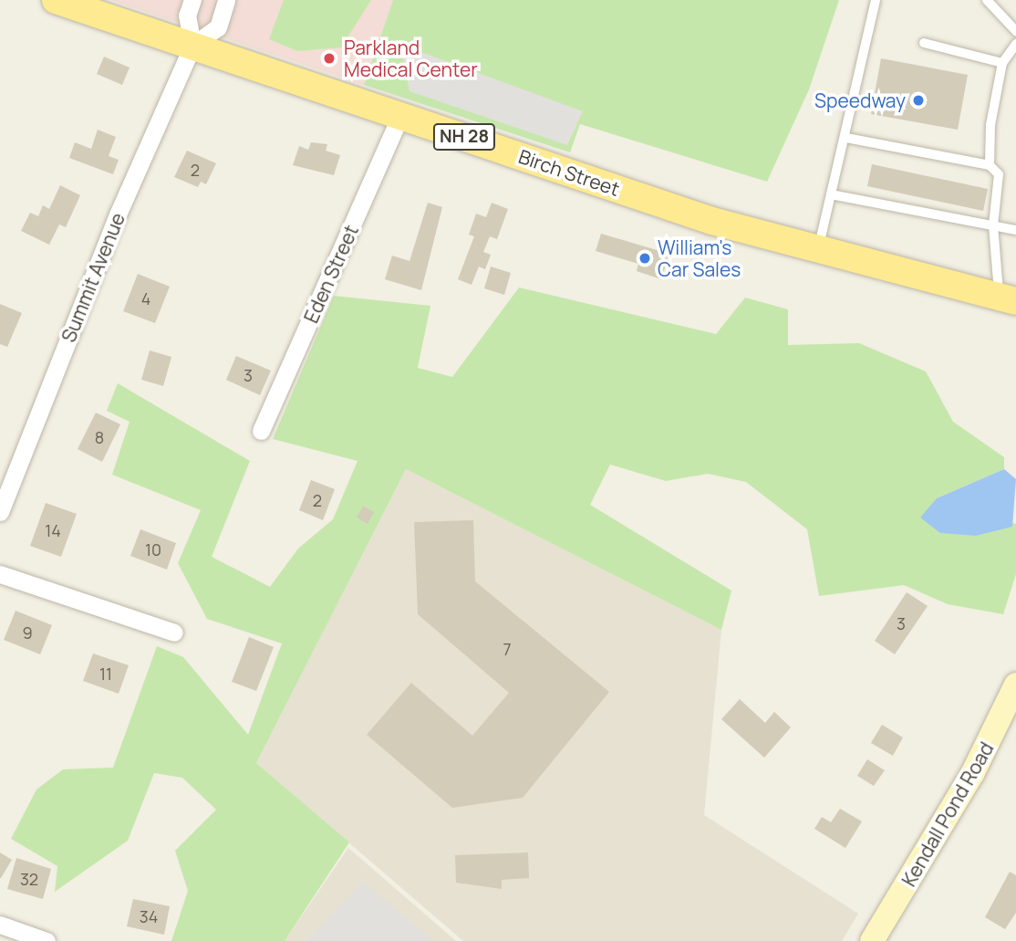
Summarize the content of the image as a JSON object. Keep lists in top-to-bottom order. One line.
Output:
{"streets":{"main road":["NH 28","Birch Street"],"street":["Eden Street","Summit Avenue","Kendall Pond Road"]},"crossings":[["Birch Street","Eden Street"],["Birch Street","Summit Avenue"]],"places":["Parkland Medical Center","Speedway","William's Car Sales"],"house_numbers":["2","4","3","8","2","14","10","3","9","7","11","32","34"]}
